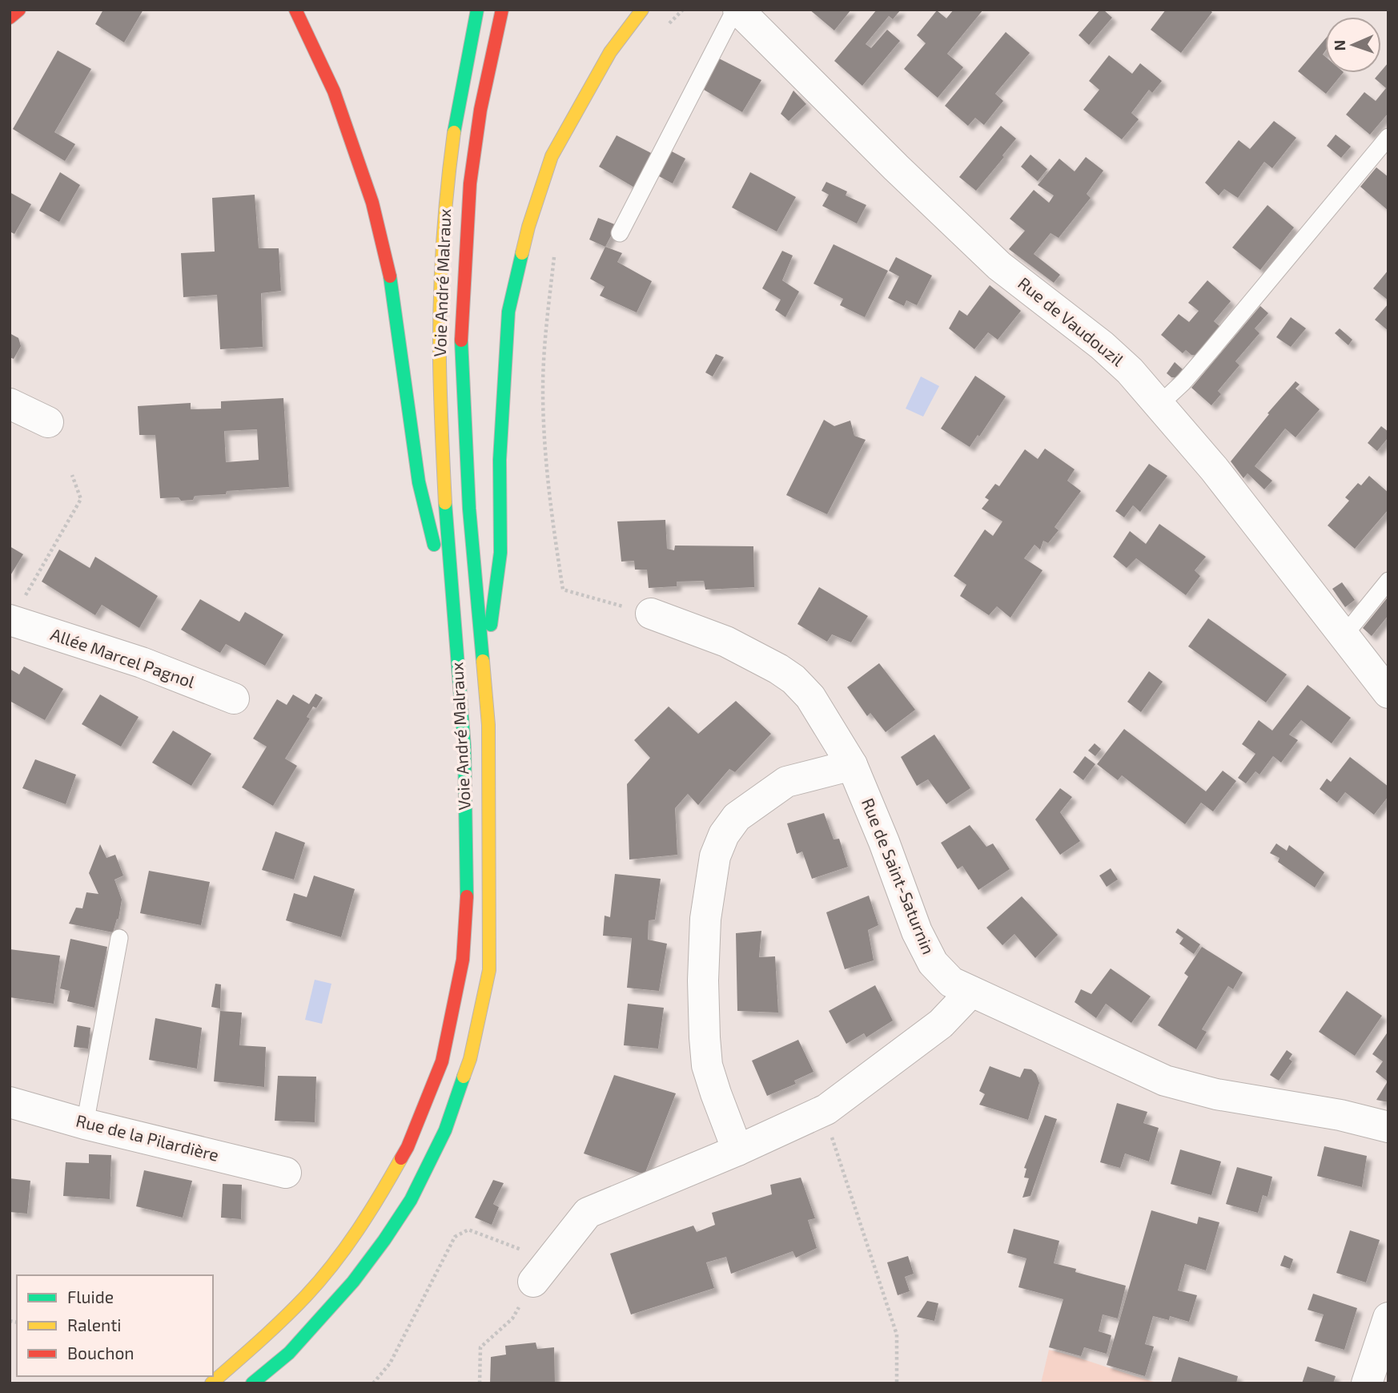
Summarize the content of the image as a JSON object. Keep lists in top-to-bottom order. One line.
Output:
{"streets":{"main road":["Voie André Malraux"],"street":["Rue de Vaudouzil","Allée Marcel Pagnol","Rue de Saint-Saturnin","Rue de la Pilardière"]},"legend":["Fluide","Ralenti","Bouchon"],"north":"left"}
